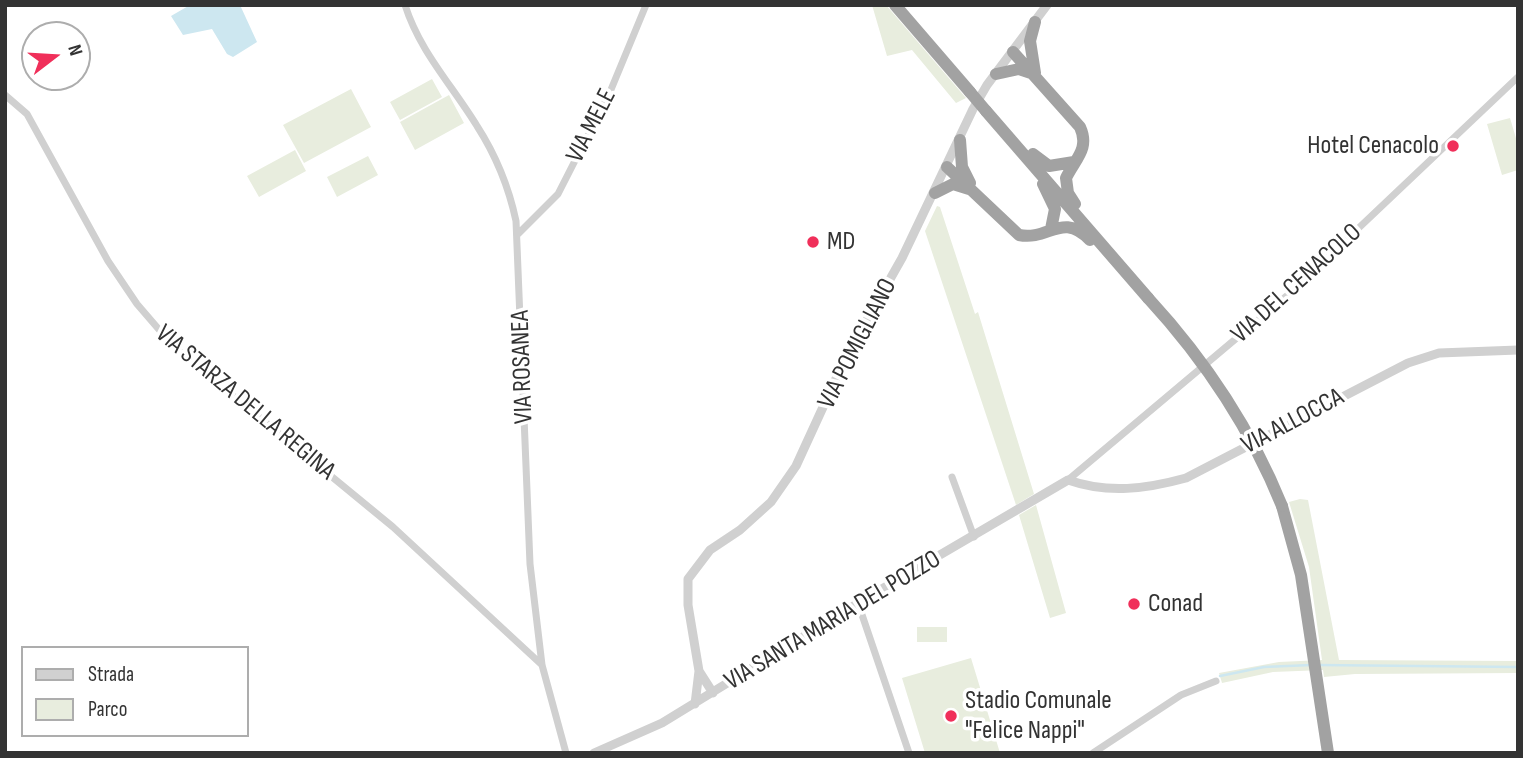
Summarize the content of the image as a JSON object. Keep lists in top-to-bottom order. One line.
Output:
{"streets":{"street":["VIA MELE","VIA DEL CENACOLO","VIA POMIGLIANO","VIA ROSANEA","VIA STARZA DELLA REGINA","VIA ALLOCCA","VIA SANTA MARIA DEL POZZO"]},"crossings":[["VIA MELE","VIA ROSANEA"],["VIA DEL CENACOLO","VIA ALLOCCA"],["VIA DEL CENACOLO","VIA SANTA MARIA DEL POZZO"],["VIA POMIGLIANO","VIA SANTA MARIA DEL POZZO"],["VIA ROSANEA","VIA STARZA DELLA REGINA"],["VIA ALLOCCA","VIA SANTA MARIA DEL POZZO"]],"places":["Hotel Cenacolo","MD","Conad","Stadio Comunale \"Felice Nappi\""],"legend":["Strada","Parco"],"north":"right"}
